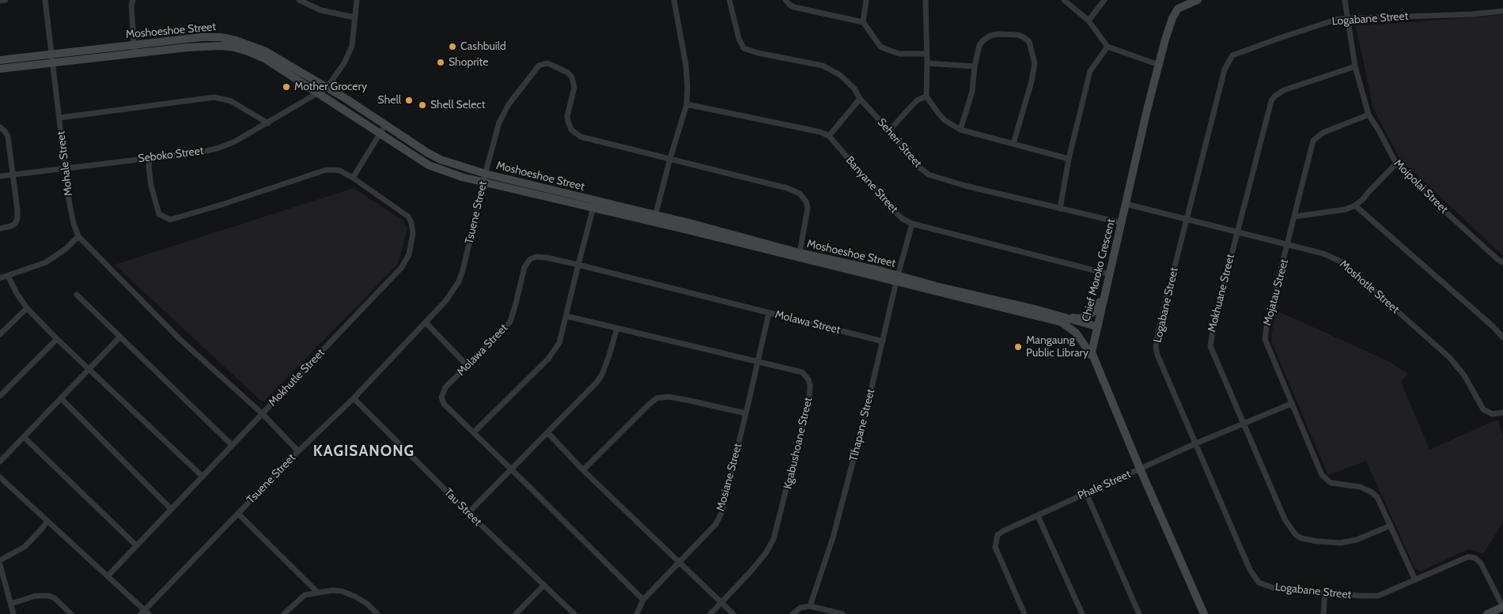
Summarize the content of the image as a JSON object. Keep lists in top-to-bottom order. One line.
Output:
{"streets":{"street":["Logabane Street","Moshoeshoe Street","Seheri Street","Seboko Street","Mohale Street","Banyane Street","Moipolai Street","Tsuene Street","Chief Moroko Crescent","Moshotle Street","Mojatau Street","Mokhuane Street","Molawa Street","Mokhutle Street","Tlhapane Street","Kgabushoane Street","Mosiane Street","Phale Street","Tau Street"]},"crossings":[["Logabane Street","Moipolai Street"],["Logabane Street","Moshotle Street"],["Logabane Street","Mojatau Street"],["Logabane Street","Phale Street"],["Moshoeshoe Street","Seboko Street"],["Moshoeshoe Street","Mohale Street"],["Moshoeshoe Street","Tsuene Street"],["Moshoeshoe Street","Chief Moroko Crescent"],["Moshoeshoe Street","Tlhapane Street"],["Seheri Street","Chief Moroko Crescent"],["Seboko Street","Mohale Street"],["Seboko Street","Mokhutle Street"],["Banyane Street","Chief Moroko Crescent"],["Banyane Street","Tlhapane Street"],["Moipolai Street","Mojatau Street"],["Moipolai Street","Mokhuane Street"],["Tsuene Street","Tau Street"],["Chief Moroko Crescent","Moshotle Street"],["Moshotle Street","Mojatau Street"],["Moshotle Street","Mokhuane Street"],["Mojatau Street","Mokhuane Street"],["Mojatau Street","Phale Street"],["Mokhuane Street","Phale Street"],["Molawa Street","Tlhapane Street"],["Molawa Street","Mosiane Street"],["Kgabushoane Street","Mosiane Street"]],"districts":["KAGISANONG"],"places":["Cashbuild","Shoprite","Mother Grocery","Shell","Shell Select","Mangaung Public Library"]}
